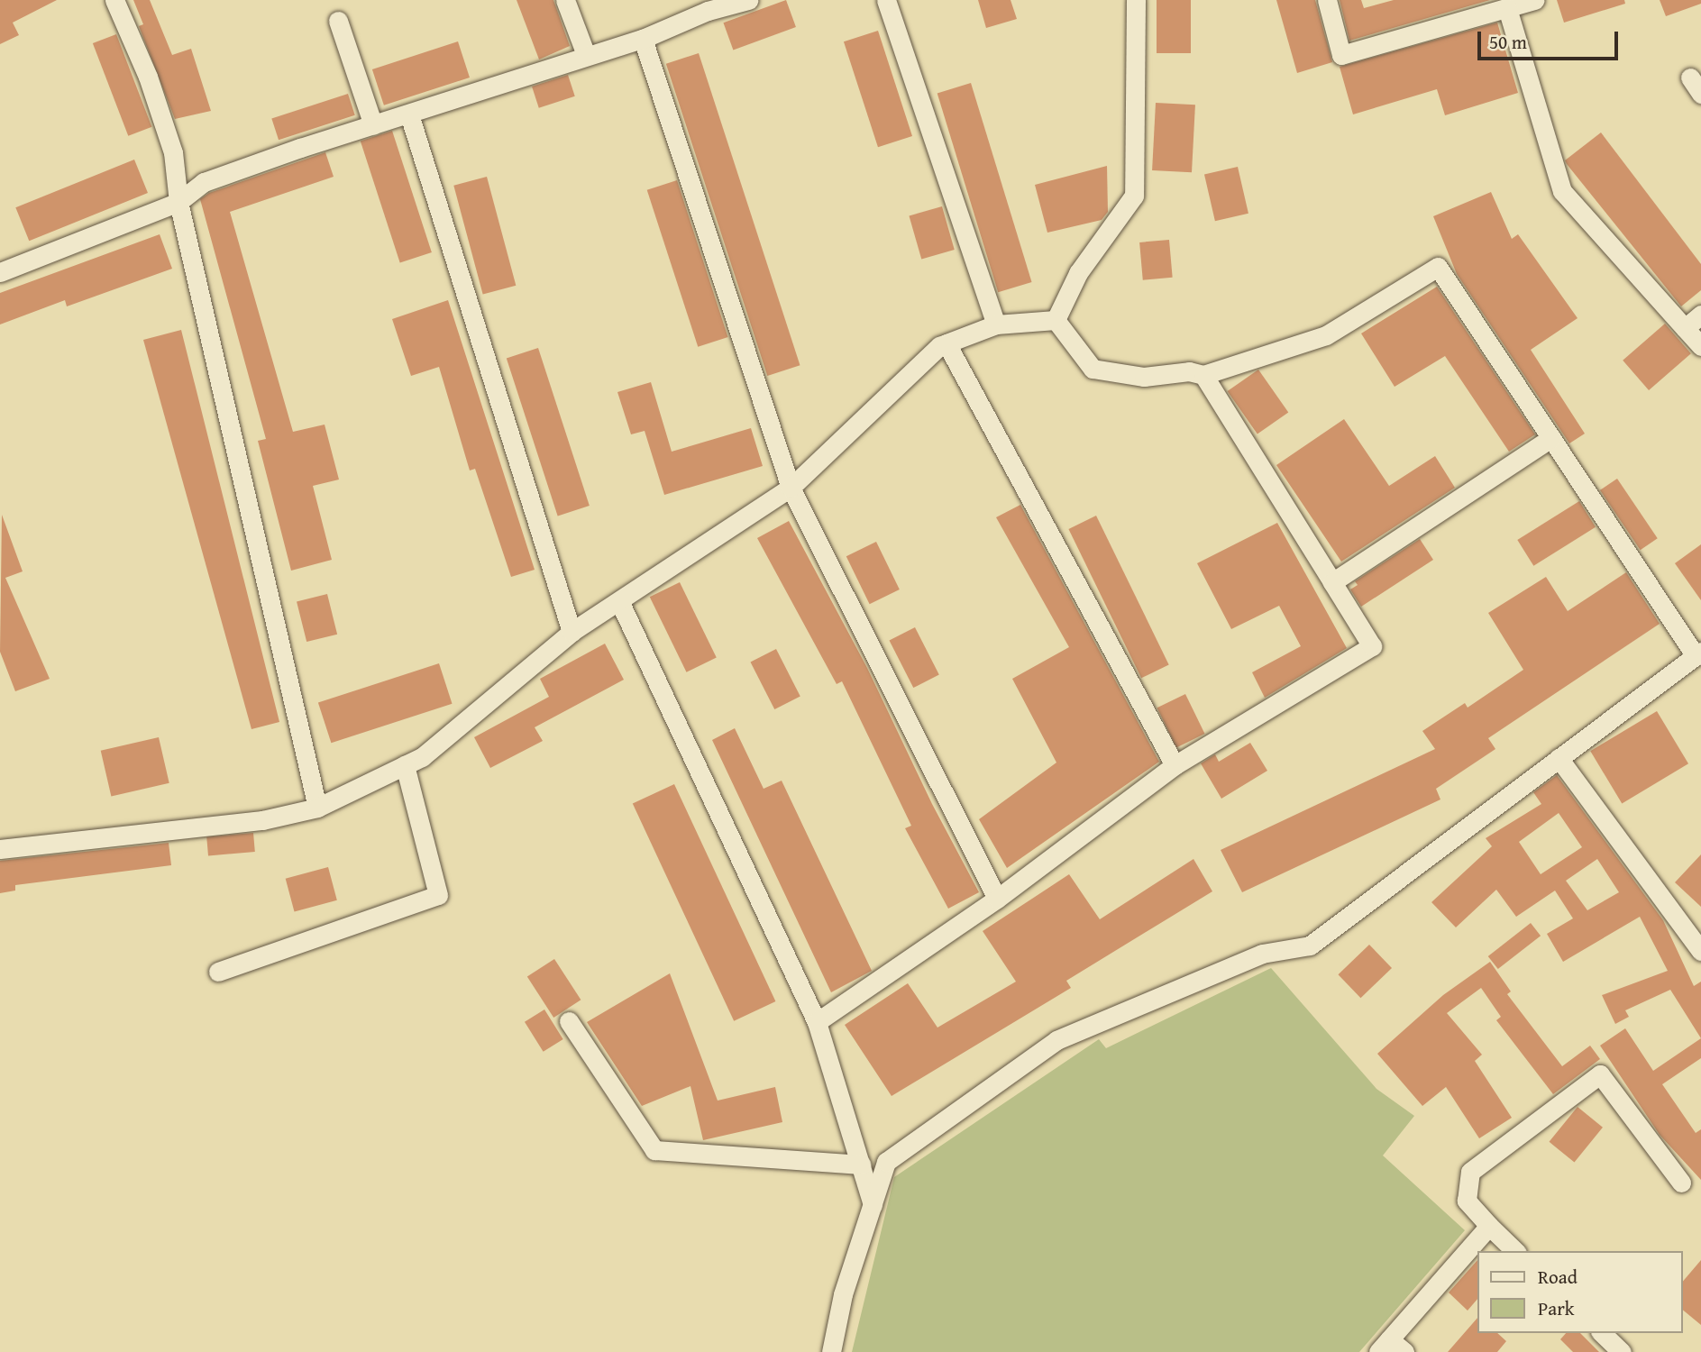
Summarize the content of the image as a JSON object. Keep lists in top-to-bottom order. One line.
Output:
{"legend":["Road","Park"],"scale_bar":"50 m"}
